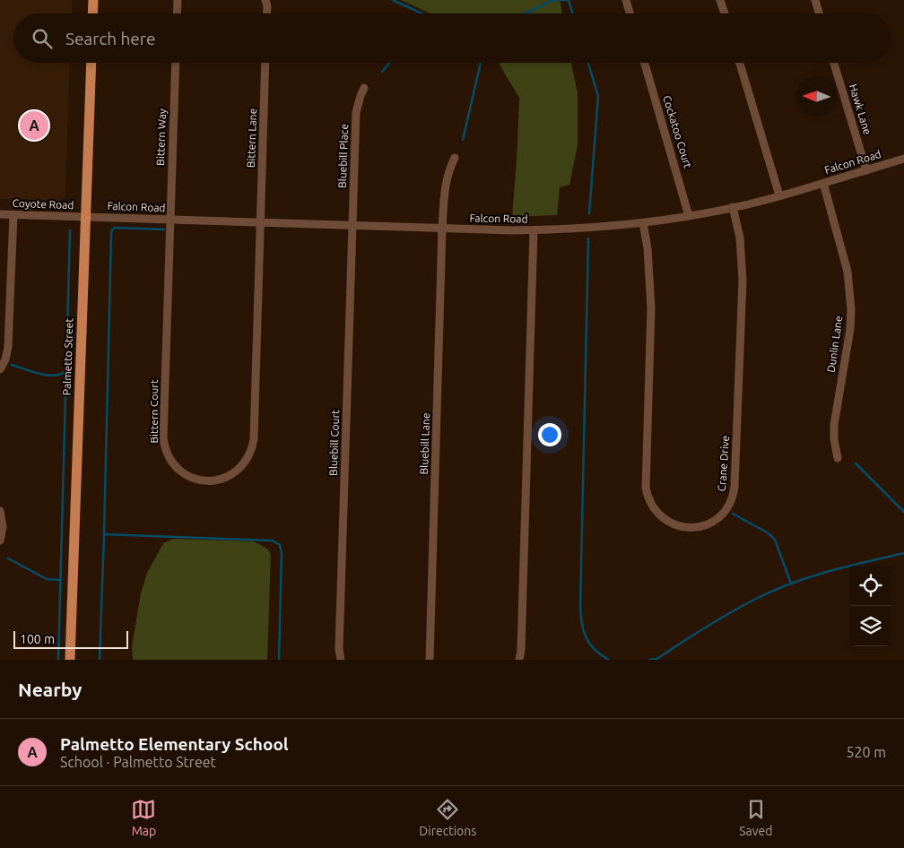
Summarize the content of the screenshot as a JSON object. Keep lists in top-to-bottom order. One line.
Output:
{"streets":{"main road":["Palmetto Street"],"street":["Hawk Lane","Cockatoo Court","Bittern Way","Bittern Lane","Bluebill Place","Falcon Road","Coyote Road","Dunlin Lane","Bittern Court","Bluebill Court","Bluebill Lane","Crane Drive"]},"crossings":[["Hawk Lane","Falcon Road"],["Cockatoo Court","Falcon Road"],["Bittern Way","Falcon Road"],["Bittern Way","Bittern Court"],["Bittern Lane","Falcon Road"],["Bittern Lane","Bittern Court"],["Bluebill Place","Falcon Road"],["Bluebill Place","Bluebill Court"],["Falcon Road","Coyote Road"],["Falcon Road","Dunlin Lane"],["Falcon Road","Palmetto Street"],["Falcon Road","Bittern Court"],["Falcon Road","Bluebill Court"],["Falcon Road","Bluebill Lane"],["Falcon Road","Crane Drive"],["Coyote Road","Palmetto Street"]],"scale_bar":"100 m","north":"left","page":{"search":"Search here","pins":"A","scale":"100 m","heading":"Nearby","list":[{"mark":"A","name":"Palmetto Elementary School","note":"School · Palmetto Street","value":"520 m"}],"nav":["Map","Directions","Saved"]}}
